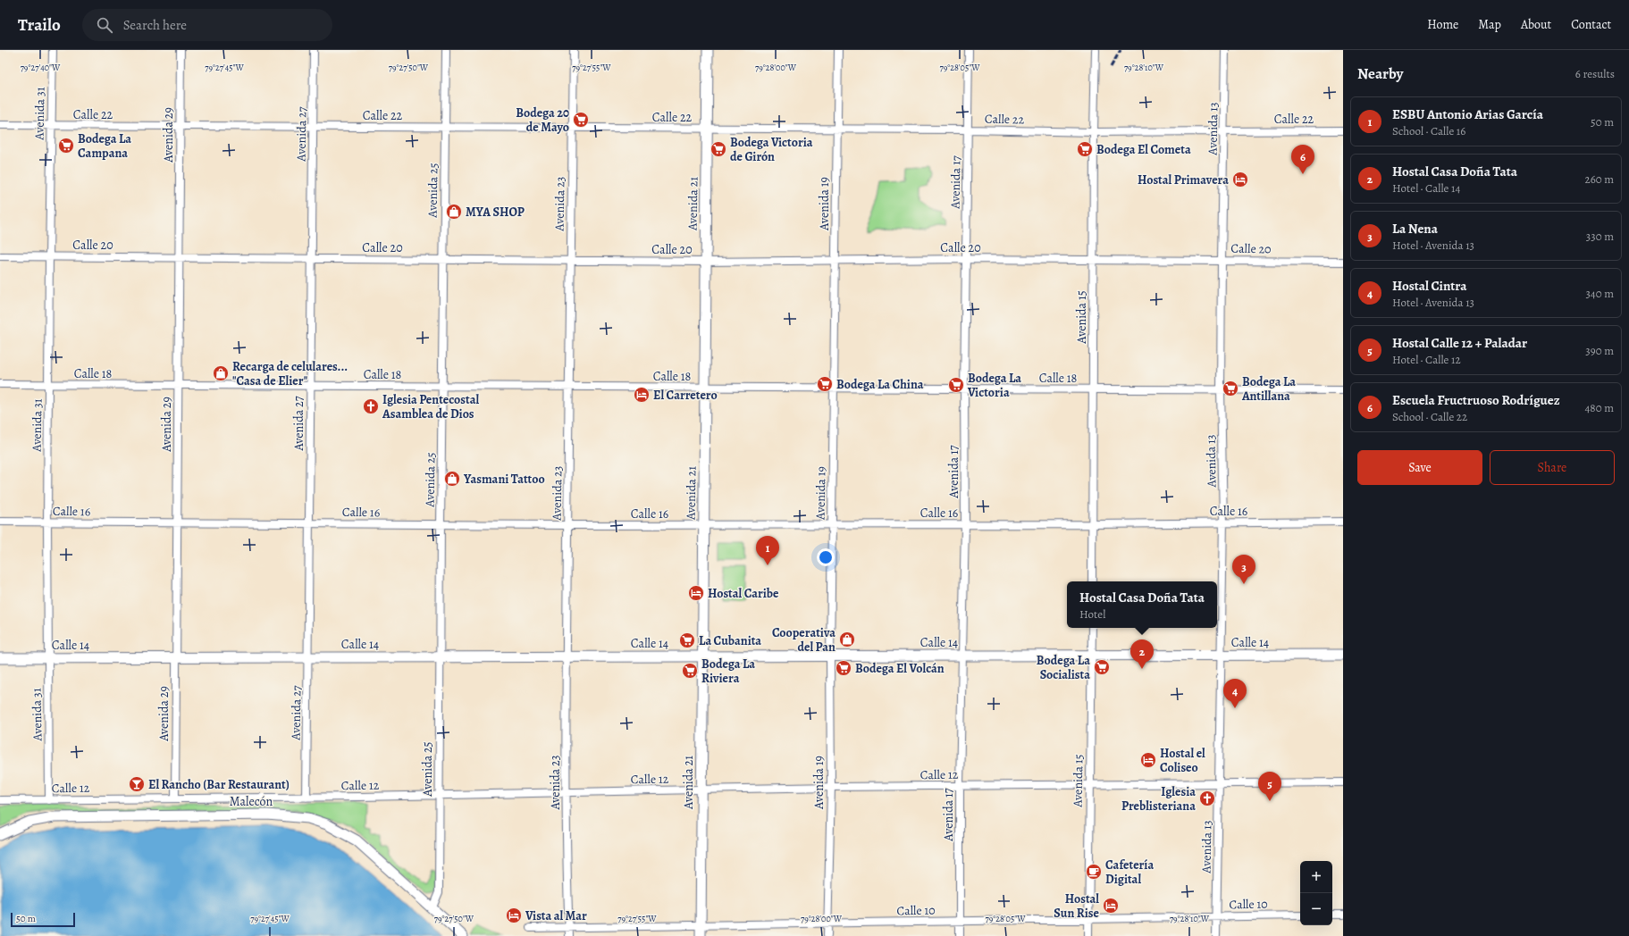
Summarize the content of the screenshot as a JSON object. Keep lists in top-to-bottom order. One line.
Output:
{"streets":{"main road":["Avenida 21","Calle 14","Malecón"],"street":["Avenida 31","Calle 22","Avenida 13","Avenida 27","Avenida 29","Avenida 17","Avenida 25","Avenida 23","Avenida 19","Calle 20","Avenida 15","Calle 18","Calle 16","Calle 12","Calle 10"]},"crossings":[["Avenida 31","Calle 22"],["Avenida 31","Calle 20"],["Avenida 31","Calle 18"],["Avenida 31","Calle 16"],["Avenida 31","Calle 14"],["Avenida 31","Calle 12"],["Calle 22","Avenida 13"],["Calle 22","Avenida 27"],["Calle 22","Avenida 29"],["Calle 22","Avenida 17"],["Calle 22","Avenida 25"],["Calle 22","Avenida 23"],["Calle 22","Avenida 21"],["Calle 22","Avenida 19"],["Calle 22","Avenida 15"],["Avenida 13","Calle 20"],["Avenida 13","Calle 18"],["Avenida 13","Calle 16"],["Avenida 13","Calle 14"],["Avenida 13","Calle 12"],["Avenida 13","Calle 10"],["Avenida 27","Calle 20"],["Avenida 27","Calle 18"],["Avenida 27","Calle 16"],["Avenida 27","Calle 14"],["Avenida 27","Calle 12"],["Avenida 29","Calle 20"],["Avenida 29","Calle 18"],["Avenida 29","Calle 16"],["Avenida 29","Calle 14"],["Avenida 29","Calle 12"],["Avenida 17","Calle 20"],["Avenida 17","Calle 18"],["Avenida 17","Calle 16"],["Avenida 17","Calle 14"],["Avenida 17","Calle 12"],["Avenida 17","Calle 10"],["Avenida 25","Calle 20"],["Avenida 25","Calle 18"],["Avenida 25","Calle 16"],["Avenida 25","Calle 14"],["Avenida 25","Calle 12"],["Avenida 25","Malecón"],["Avenida 23","Calle 20"],["Avenida 23","Calle 18"],["Avenida 23","Calle 16"],["Avenida 23","Calle 14"],["Avenida 23","Calle 12"],["Avenida 23","Calle 10"],["Avenida 21","Calle 20"],["Avenida 21","Calle 18"],["Avenida 21","Calle 16"],["Avenida 21","Calle 14"],["Avenida 21","Calle 12"],["Avenida 21","Calle 10"],["Avenida 19","Calle 20"],["Avenida 19","Calle 18"],["Avenida 19","Calle 16"],["Avenida 19","Calle 14"],["Avenida 19","Calle 12"],["Avenida 19","Calle 10"],["Calle 20","Avenida 15"],["Avenida 15","Calle 18"],["Avenida 15","Calle 16"],["Avenida 15","Calle 14"],["Avenida 15","Calle 12"],["Avenida 15","Calle 10"]],"places":{"supermarket":["Bodega 20 de Mayo","Bodega La Campana","Bodega Victoria de Girón","Bodega El Cometa","Bodega La China","Bodega La Victoria","Bodega La Antillana","La Cubanita","Bodega La Socialista","Bodega El Volcán","Bodega La Riviera"],"hotel":["Hostal Primavera","El Carretero","Hostal Caribe","Hostal el Coliseo","Hostal Sun Rise","Vista al Mar"],"shop":["MYA SHOP","Recarga de celulares... \"Casa de Elier\"","Yasmani Tattoo","Cooperativa del Pan"],"church":["Iglesia Pentecostal Asamblea de Dios","Iglesia Preblisteriana"],"bar":["El Rancho (Bar Restaurant)"],"cafe":["Cafetería Digital"]},"scale_bar":"50 m","page":{"header":"Trailo","search":"Search here","nav":["Home","Map","About","Contact"],"heading":["Nearby","6 results"],"list":[{"mark":"1","name":"ESBU Antonio Arias García","note":"School · Calle 16","value":"50 m"},{"mark":"2","name":"Hostal Casa Doña Tata","note":"Hotel · Calle 14","value":"260 m"},{"mark":"3","name":"La Nena","note":"Hotel · Avenida 13","value":"330 m"},{"mark":"4","name":"Hostal Cintra","note":"Hotel · Avenida 13","value":"340 m"},{"mark":"5","name":"Hostal Calle 12 + Paladar","note":"Hotel · Calle 12","value":"390 m"},{"mark":"6","name":"Escuela Fructruoso Rodríguez","note":"School · Calle 22","value":"480 m"}],"pins":["6","1","3","2","4","5"],"buttons":["Save","Share"],"popup":["Hostal Casa Doña Tata","Hotel"],"map_buttons":["+","−"],"scale":"50 m"},"coordinates":["79°27'40\"W","79°27'45\"W","79°27'50\"W","79°27'55\"W","79°28'00\"W","79°28'05\"W","79°28'10\"W"]}
